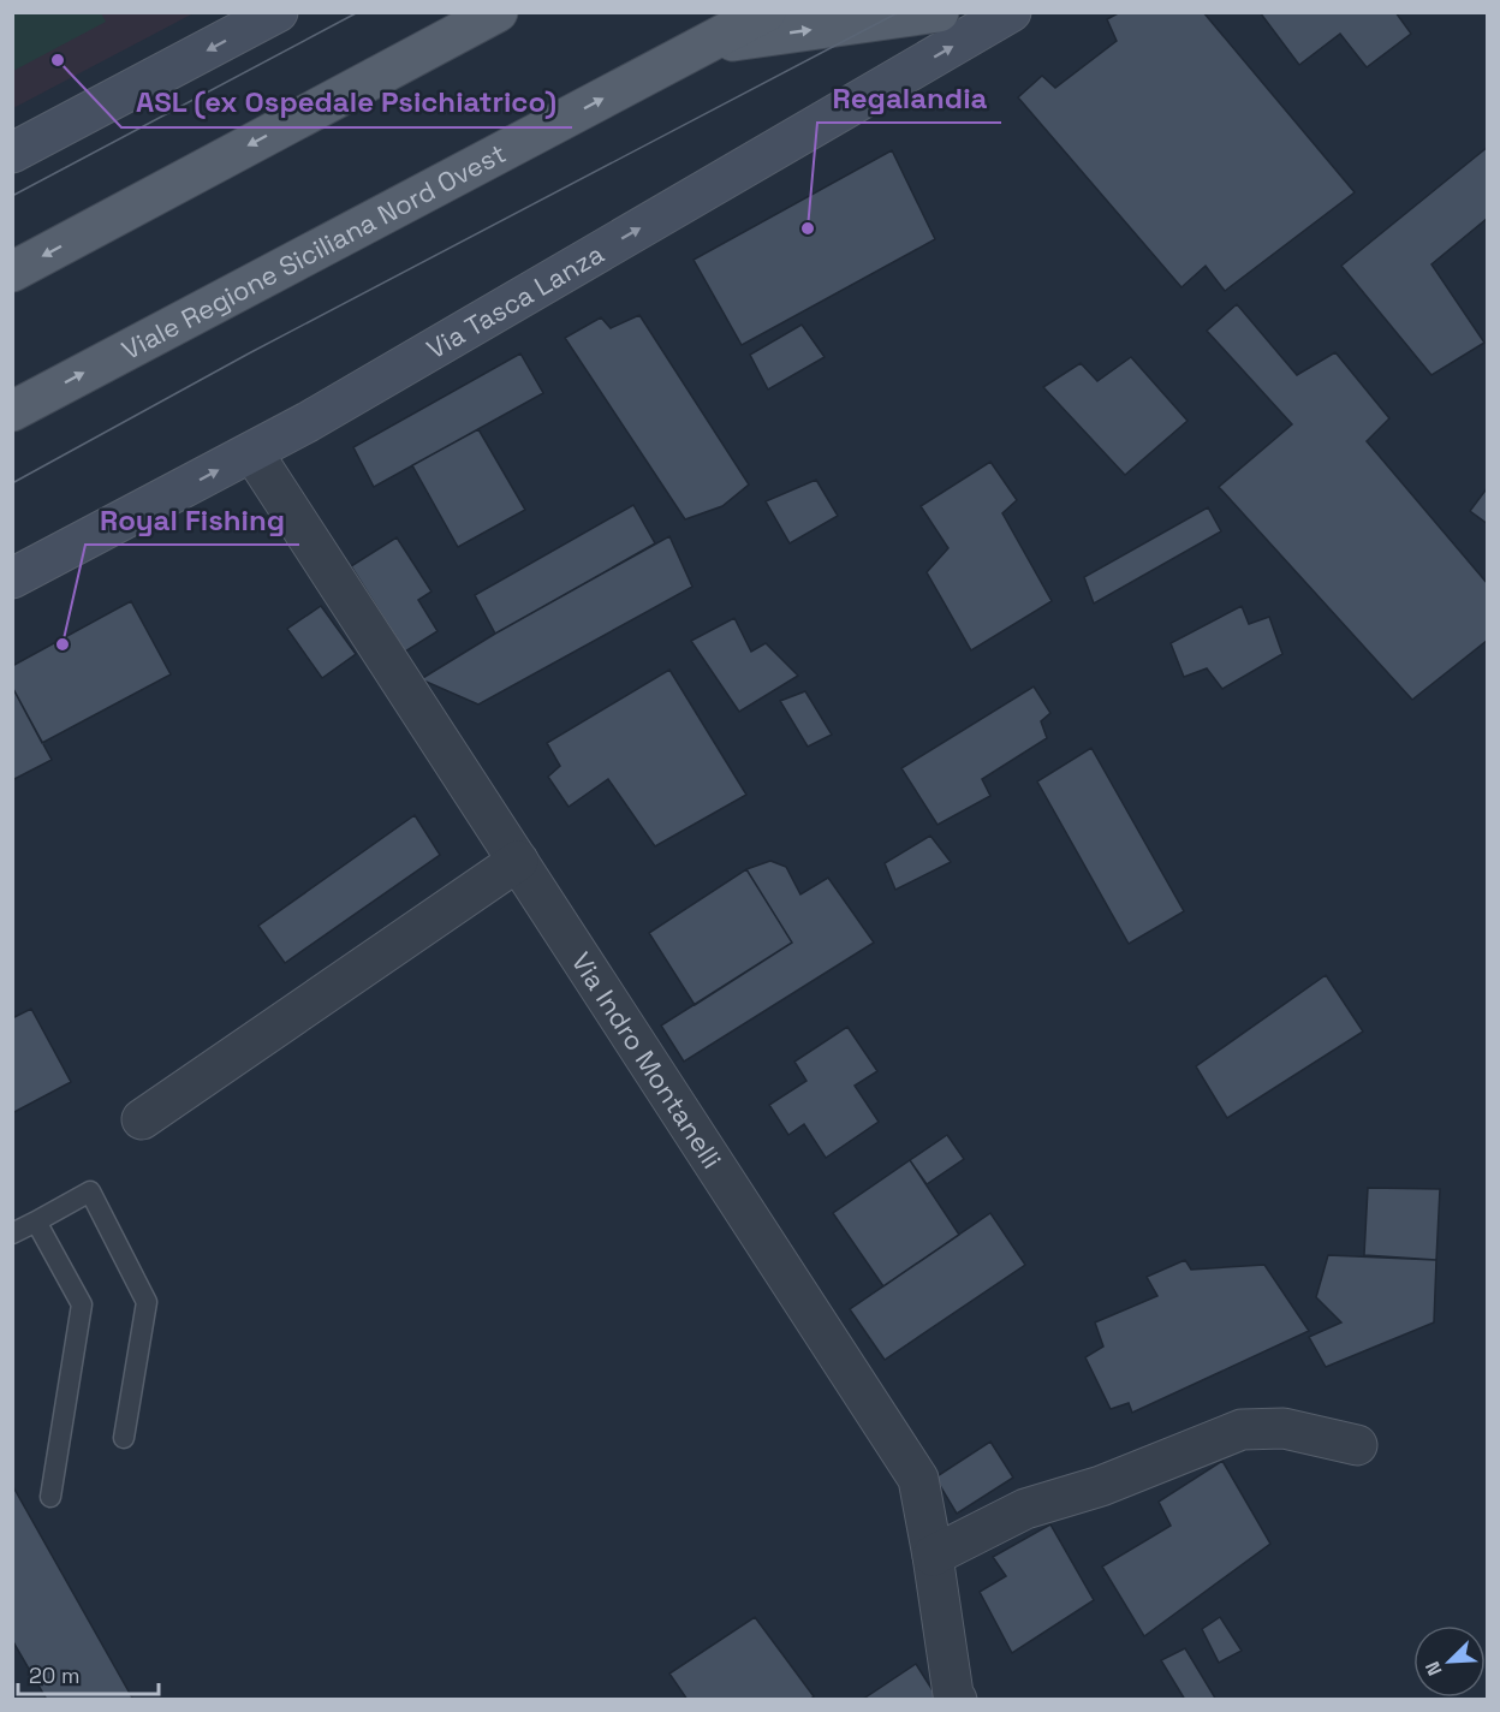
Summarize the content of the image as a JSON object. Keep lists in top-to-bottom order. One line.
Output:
{"streets":{"main road":["Viale Regione Siciliana Nord Ovest"],"street":["Via Tasca Lanza","Via Indro Montanelli"]},"crossings":[["Via Tasca Lanza","Via Indro Montanelli"]],"one_way":["Via Tasca Lanza"],"places":["ASL (ex Ospedale Psichiatrico)","Regalandia","Royal Fishing"],"scale_bar":"20 m","north":"bottom left"}
